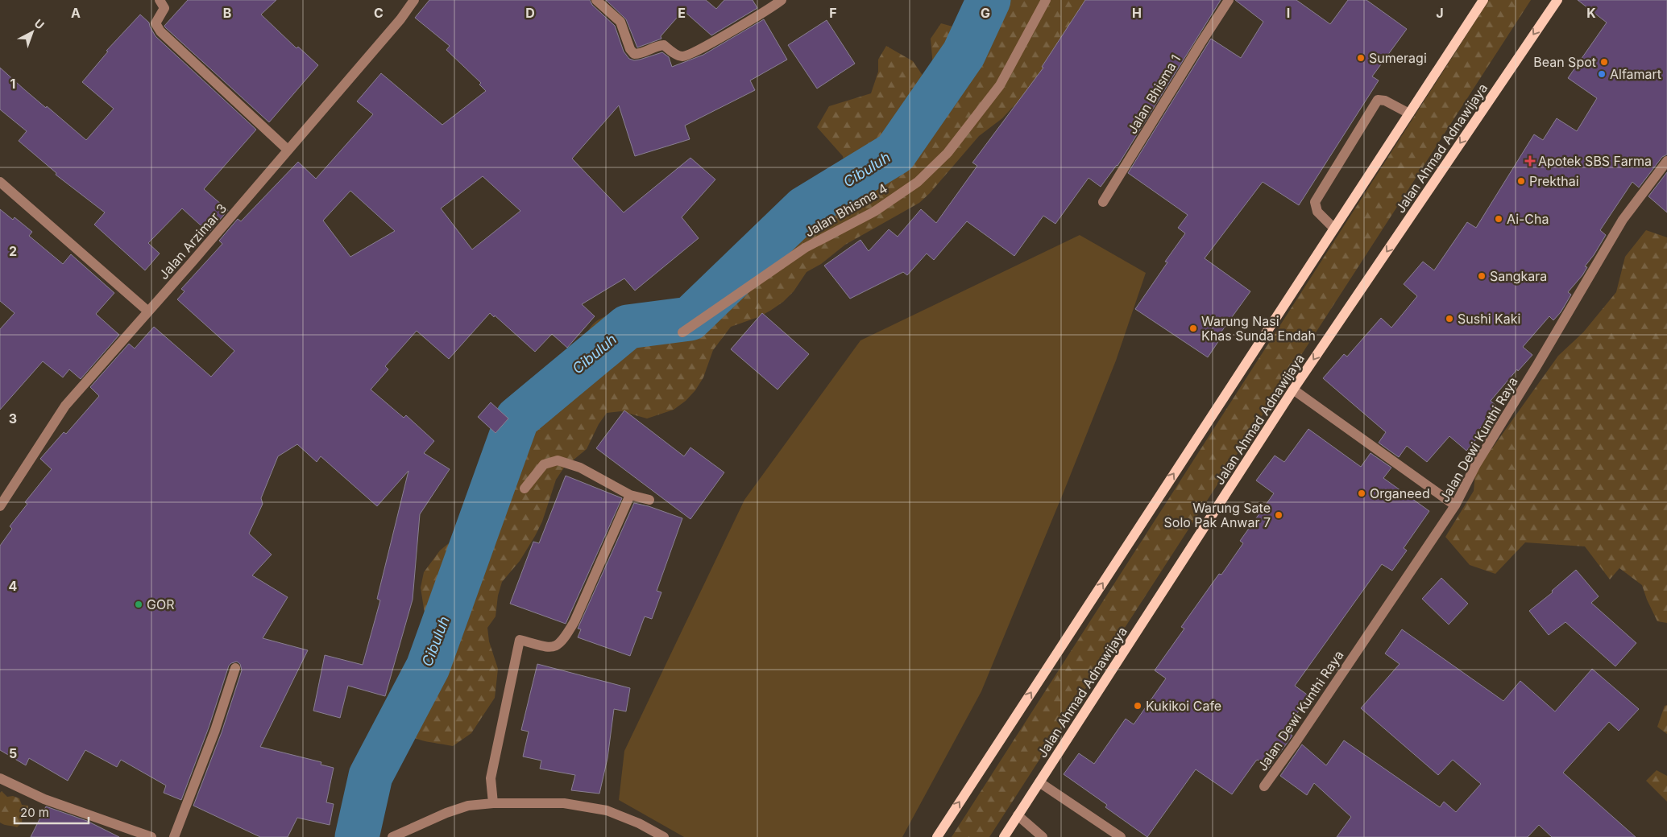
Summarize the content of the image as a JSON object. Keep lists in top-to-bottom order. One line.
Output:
{"streets":{"main road":["Jalan Ahmad Adnawijaya"],"street":["Jalan Bhisma 1","Jalan Bhisma 4","Jalan Arzimar 3","Jalan Dewi Kunthi Raya"]},"water":["Cibuluh"],"places":{"other":["Sumeragi","Bean Spot","Alfamart","Prekthai","Ai-Cha","Sangkara","Sushi Kaki","Warung Nasi Khas Sunda Endah","Organeed","Warung Sate Solo Pak Anwar 7","GOR","Kukikoi Cafe"],"health":["Apotek SBS Farma"]},"scale_bar":"20 m","north":"top right","grid":{"columns":["A","B","C","D","E","F","G","H","I","J","K"],"rows":["1","2","3","4","5"]}}
